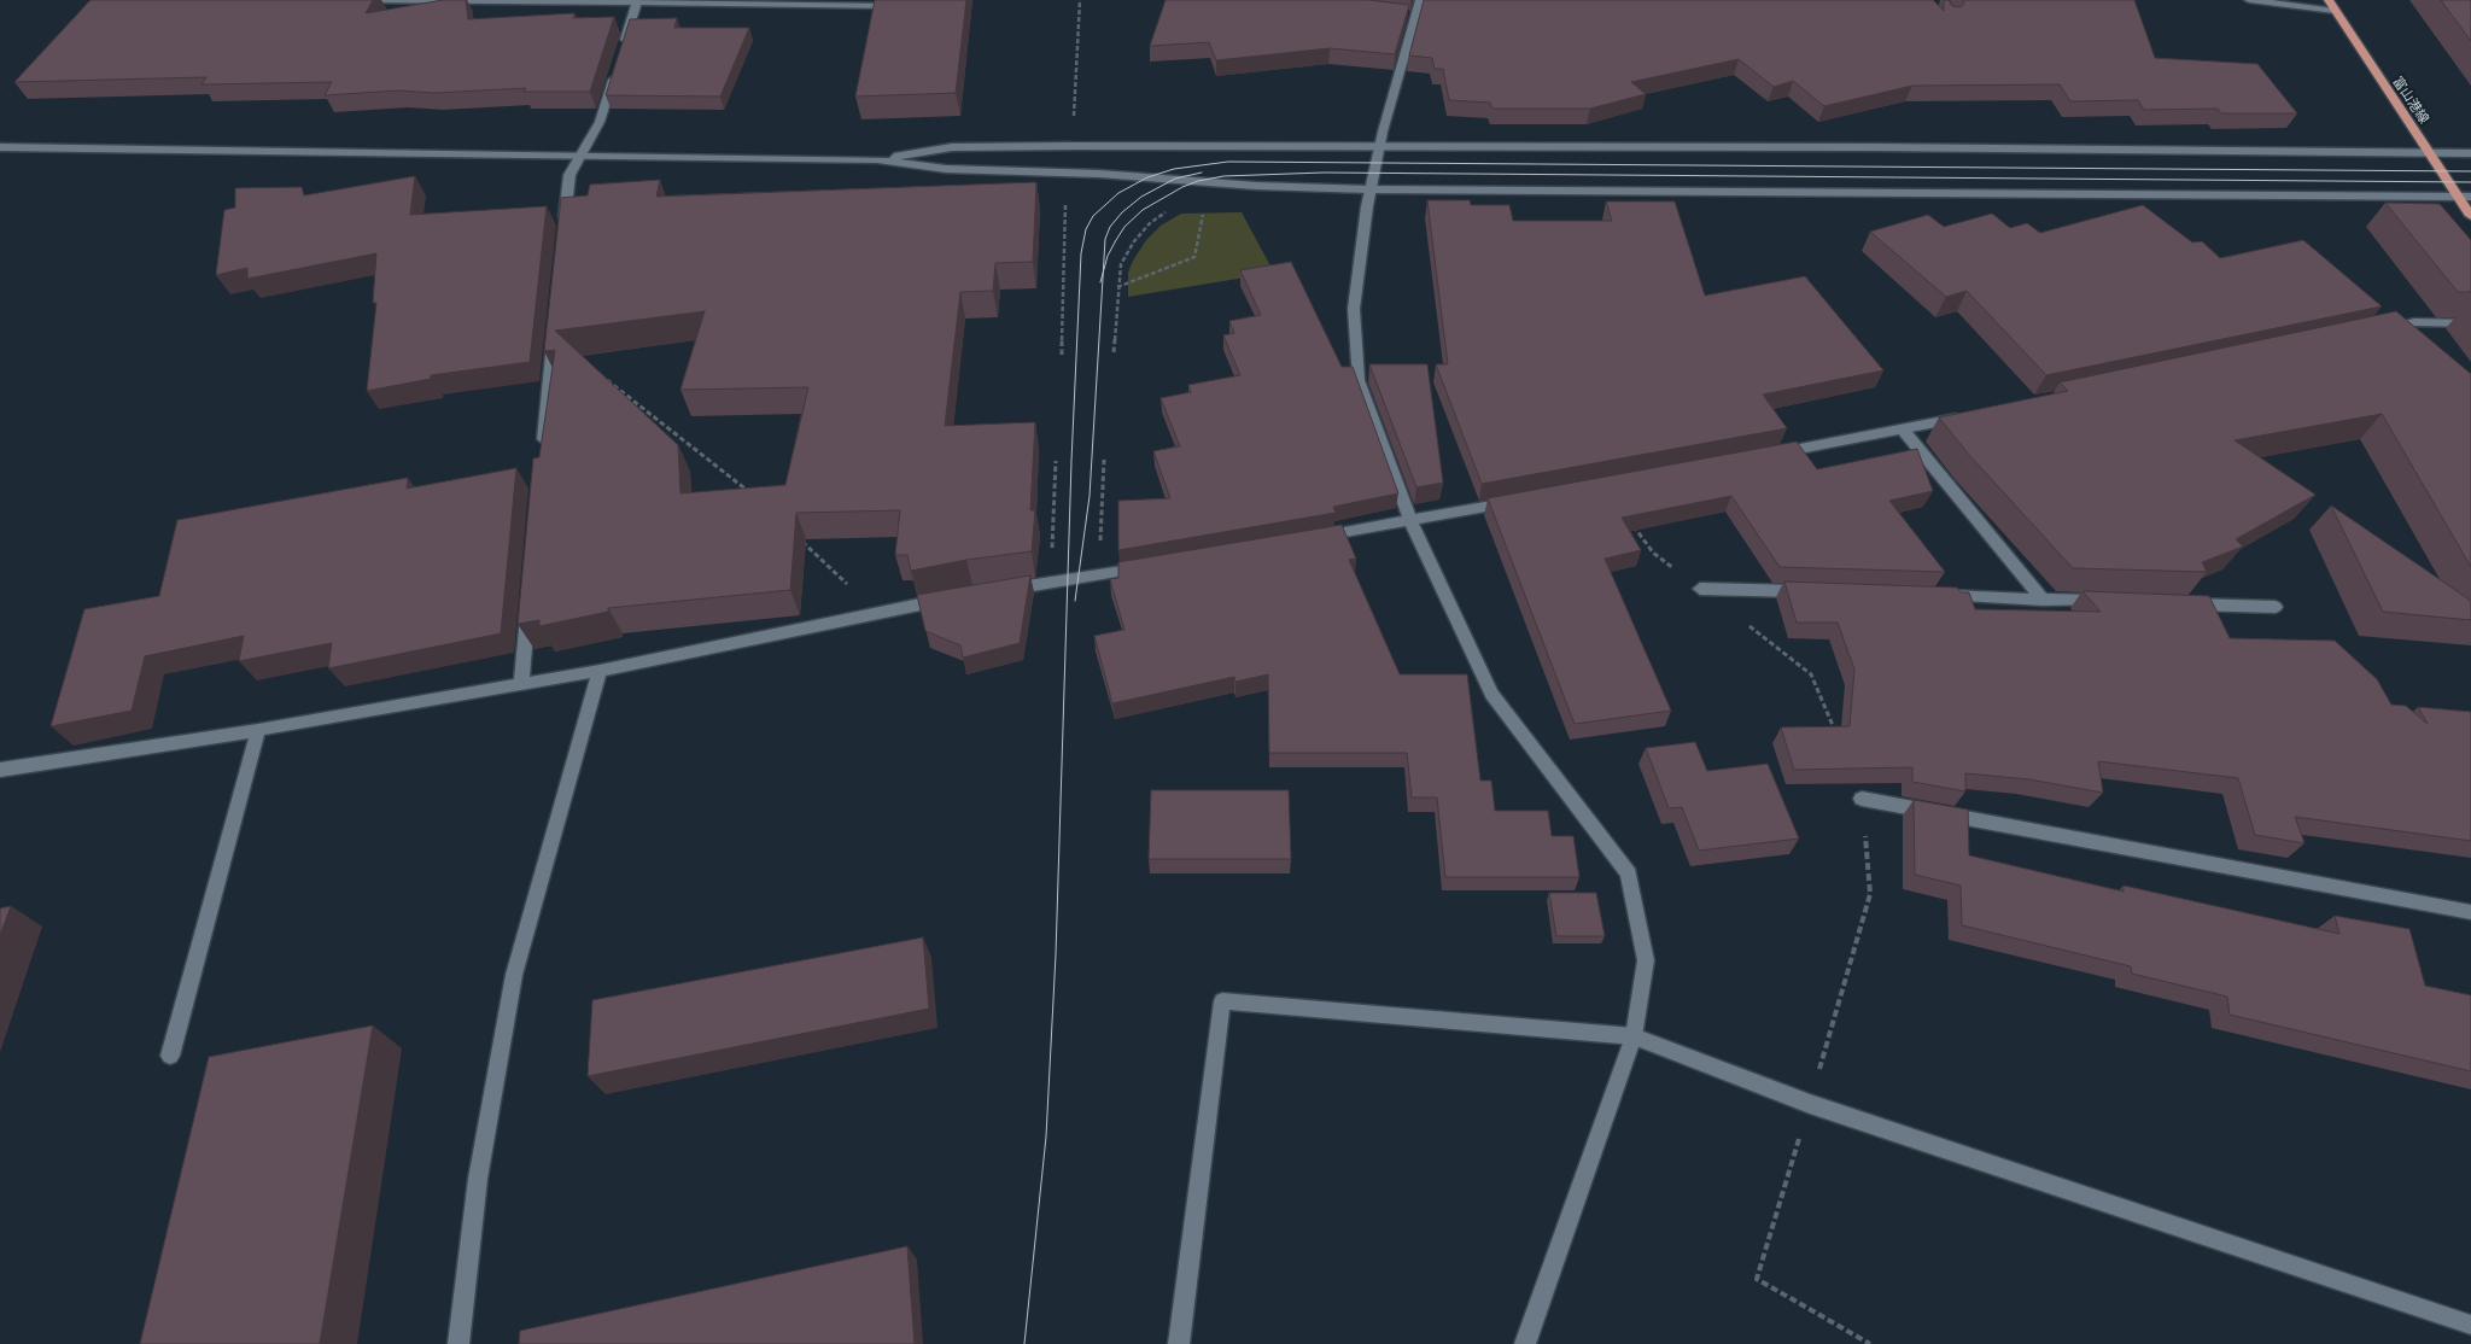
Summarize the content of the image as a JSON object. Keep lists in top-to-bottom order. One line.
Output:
{"streets":{"main road":["富山港線"]}}
